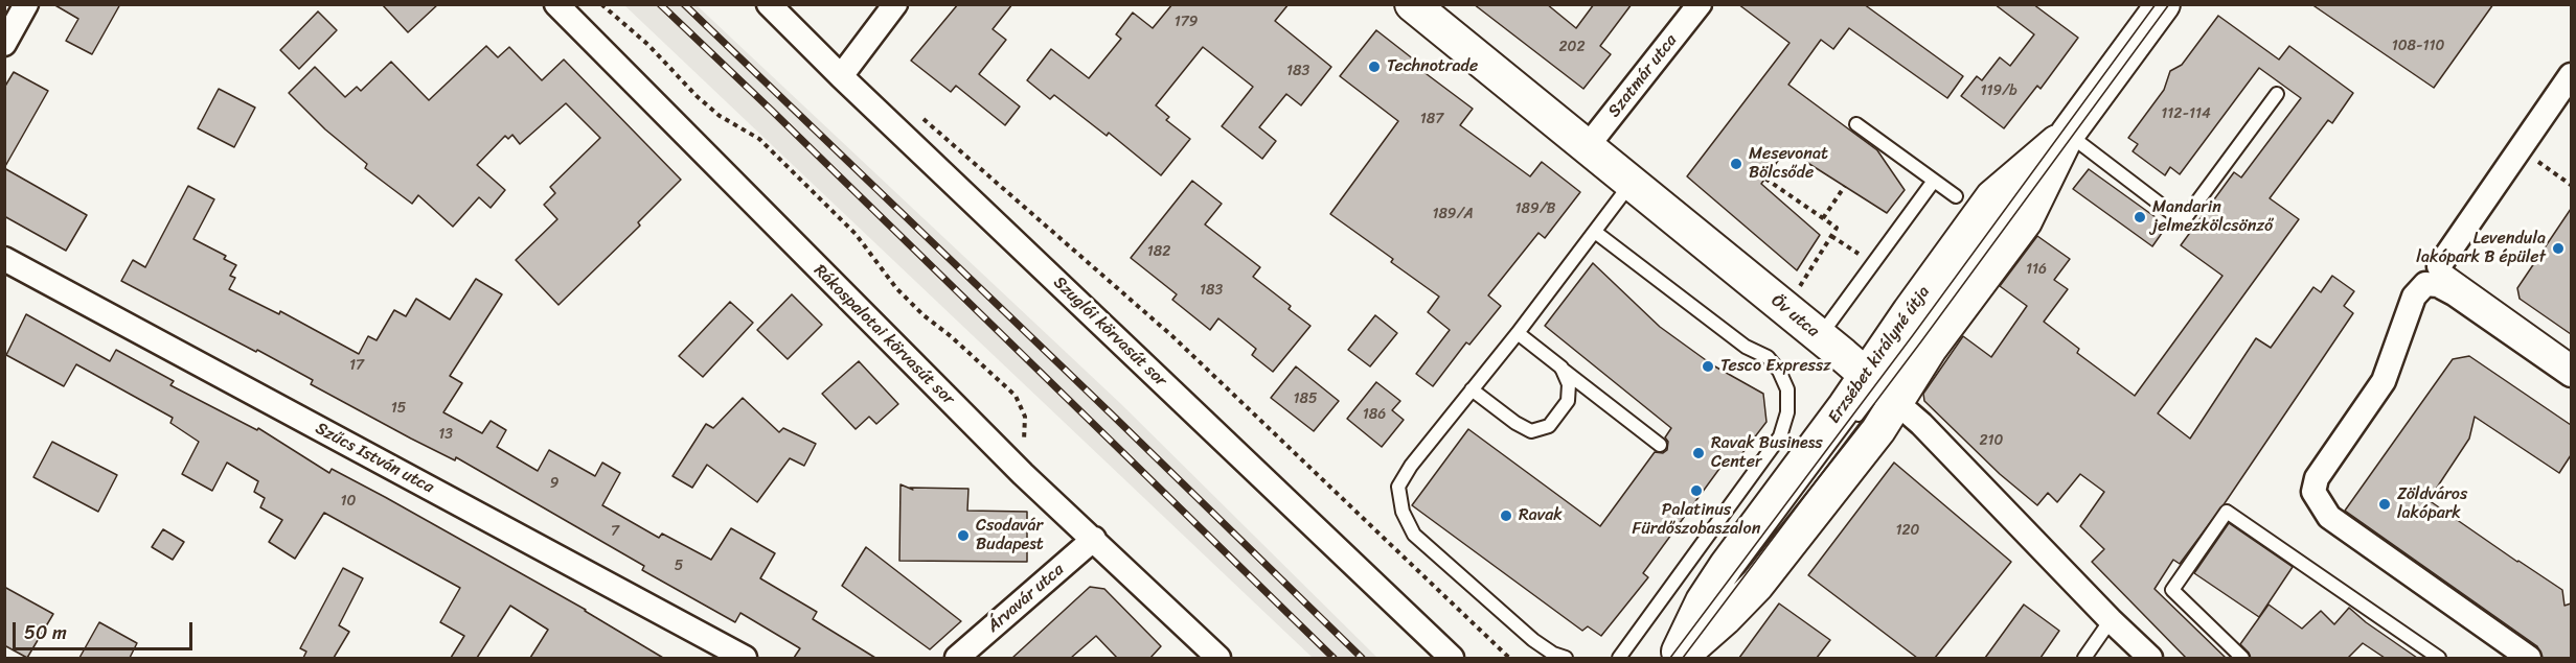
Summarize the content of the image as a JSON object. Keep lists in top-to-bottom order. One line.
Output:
{"streets":{"street":["Szatmár utca","Öv utca","Szuglói körvasút sor","Rákospalotai körvasút sor","Erzsébet királyné útja","Szűcs István utca","Árvavár utca"]},"crossings":[["Szatmár utca","Öv utca"],["Öv utca","Erzsébet királyné útja"],["Rákospalotai körvasút sor","Árvavár utca"]],"places":["Technotrade","Mesevonat Bölcsőde","Mandarin jelmezkölcsönző","Levendula lakópark B épület","Tesco Expressz","Ravak Business Center","Palatinus Fürdőszobaszalon","Zöldváros lakópark","Ravak","Csodavár Budapest"],"house_numbers":["179","108-110","202","183","119/b","112-114","187","189/B","189/A","182","116","183","17","185","15","186","13","210","9","10","120","7","5"],"scale_bar":"50 m"}
